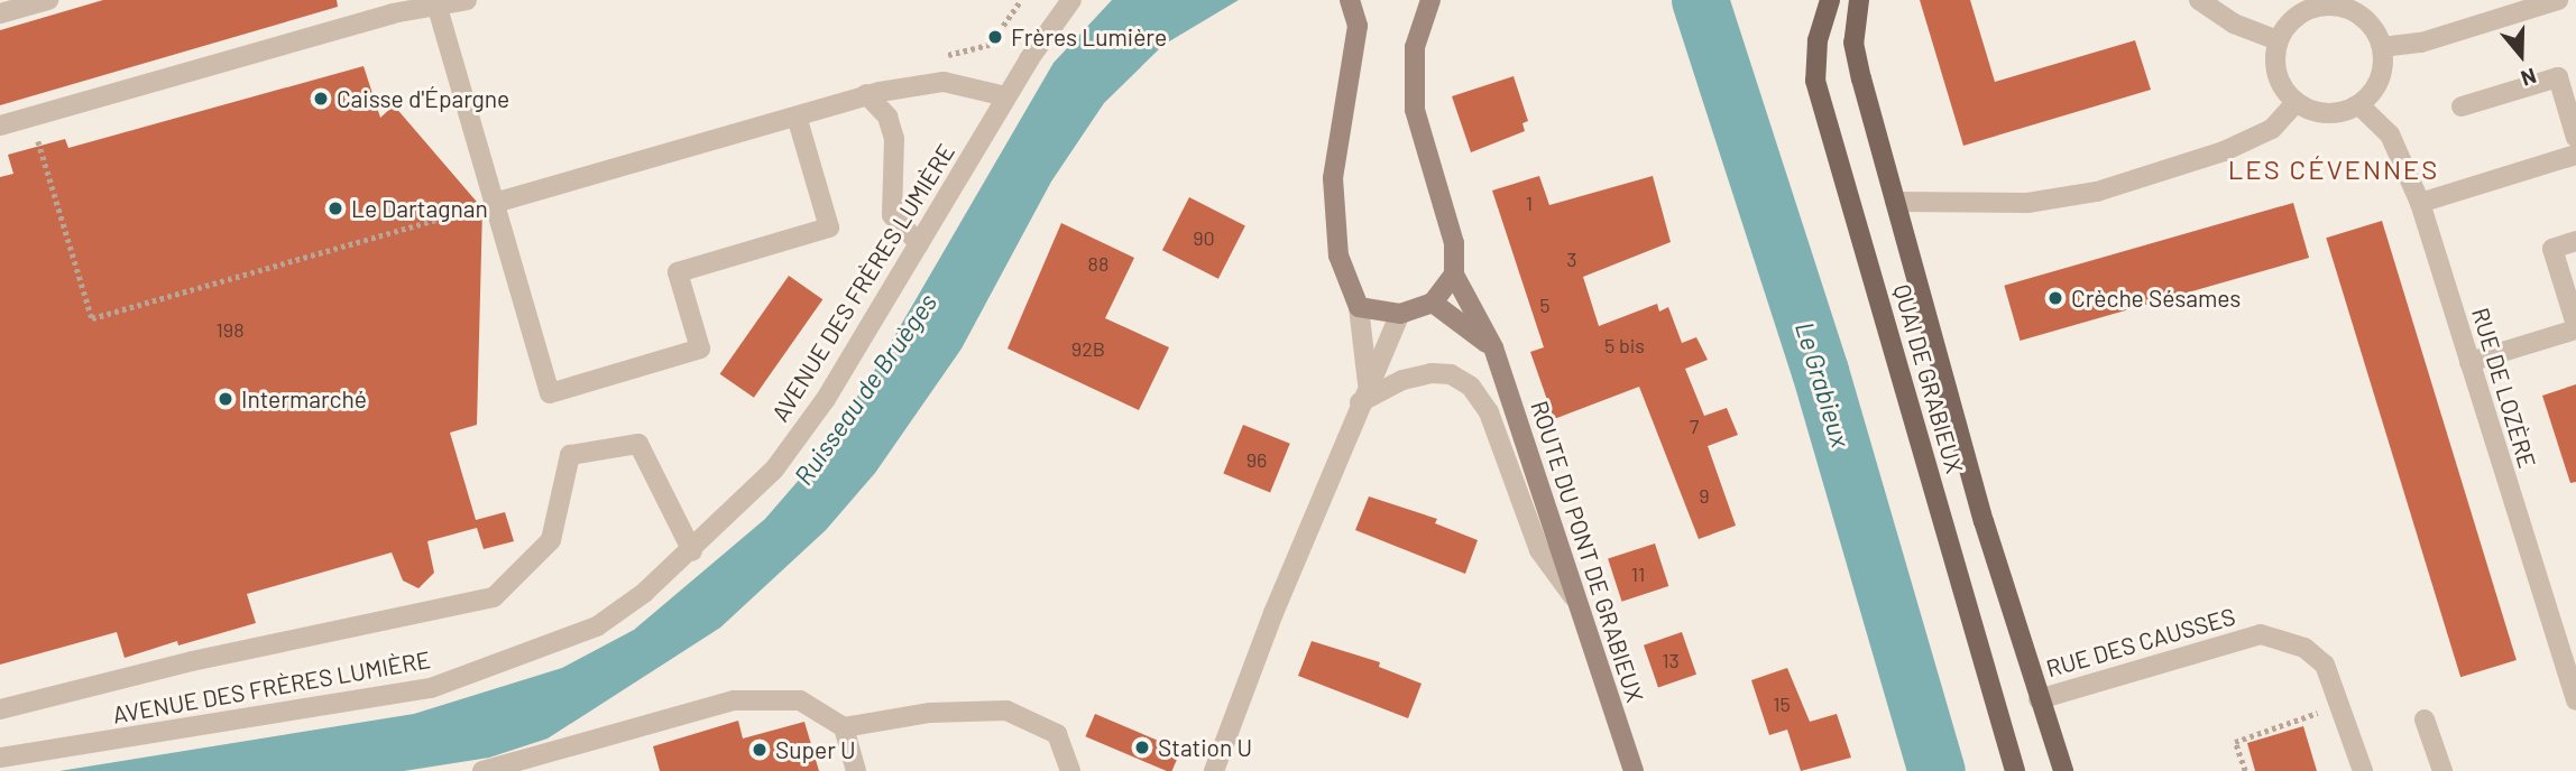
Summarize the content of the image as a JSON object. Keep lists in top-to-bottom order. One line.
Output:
{"streets":{"main road":["QUAI DE GRABIEUX","ROUTE DU PONT DE GRABIEUX"],"street":["AVENUE DES FRÈRES LUMIÈRE","RUE DE LOZÈRE","RUE DES CAUSSES"]},"crossings":[["QUAI DE GRABIEUX","RUE DES CAUSSES"]],"districts":["LES CÉVENNES"],"water":["Le Grabieux","Ruisseau de Bruèges"],"places":["Frères Lumière","Caisse d'Épargne","Le Dartagnan","Crèche Sésames","Intermarché","Station U","Super U"],"house_numbers":["1","90","3","88","5","198","5 bis","92B","7","96","9","11","13","15"],"north":"bottom"}
